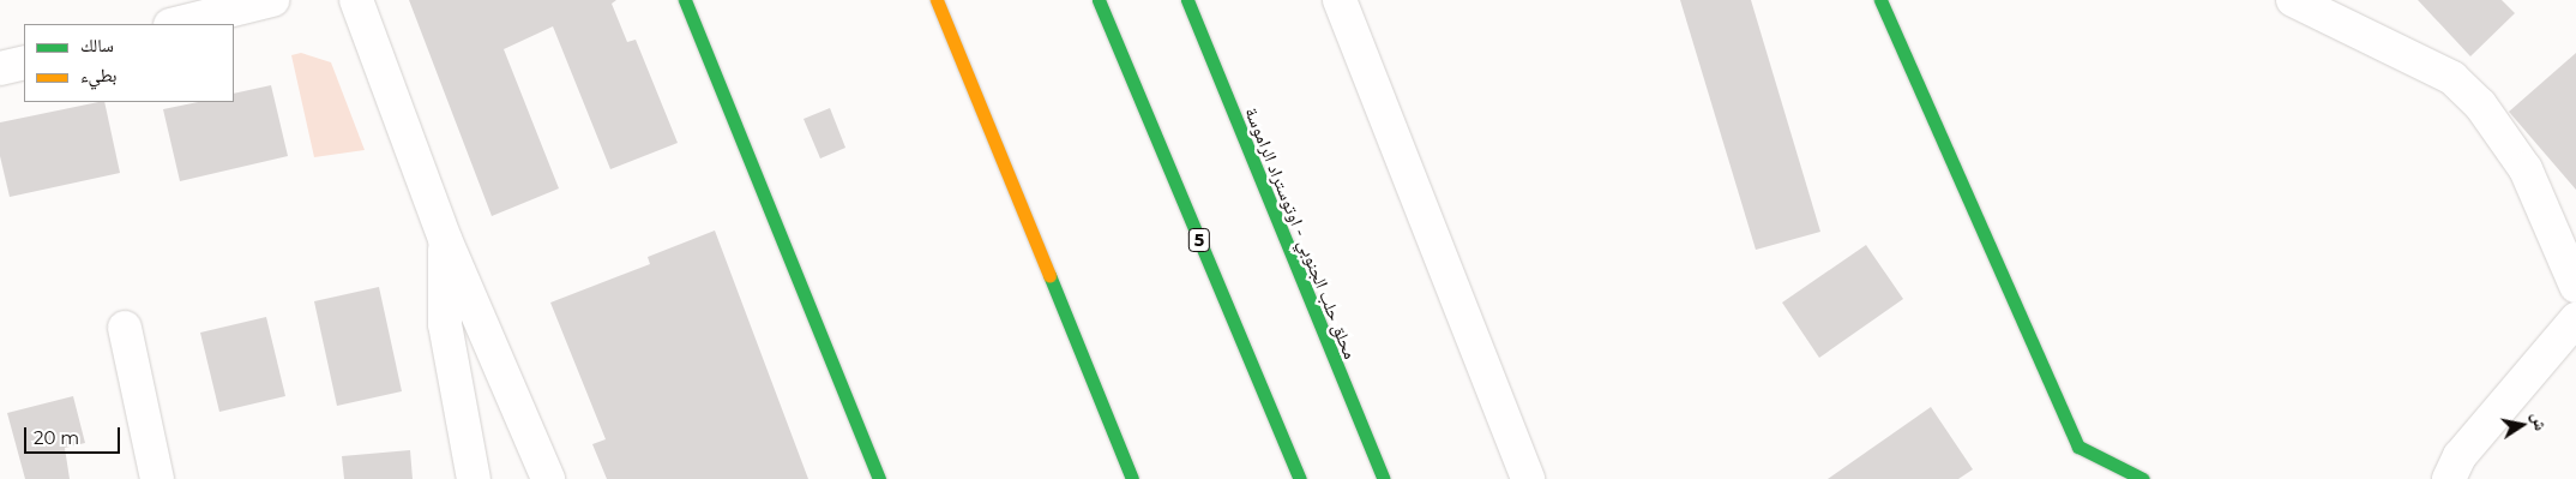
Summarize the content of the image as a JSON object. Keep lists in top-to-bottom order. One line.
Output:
{"streets":{"main road":["محلق حلب الجنوبي - اوتوستراد الراموسة","5"]},"legend":["سالك","بطيء"],"scale_bar":"20 m","north":"right"}
